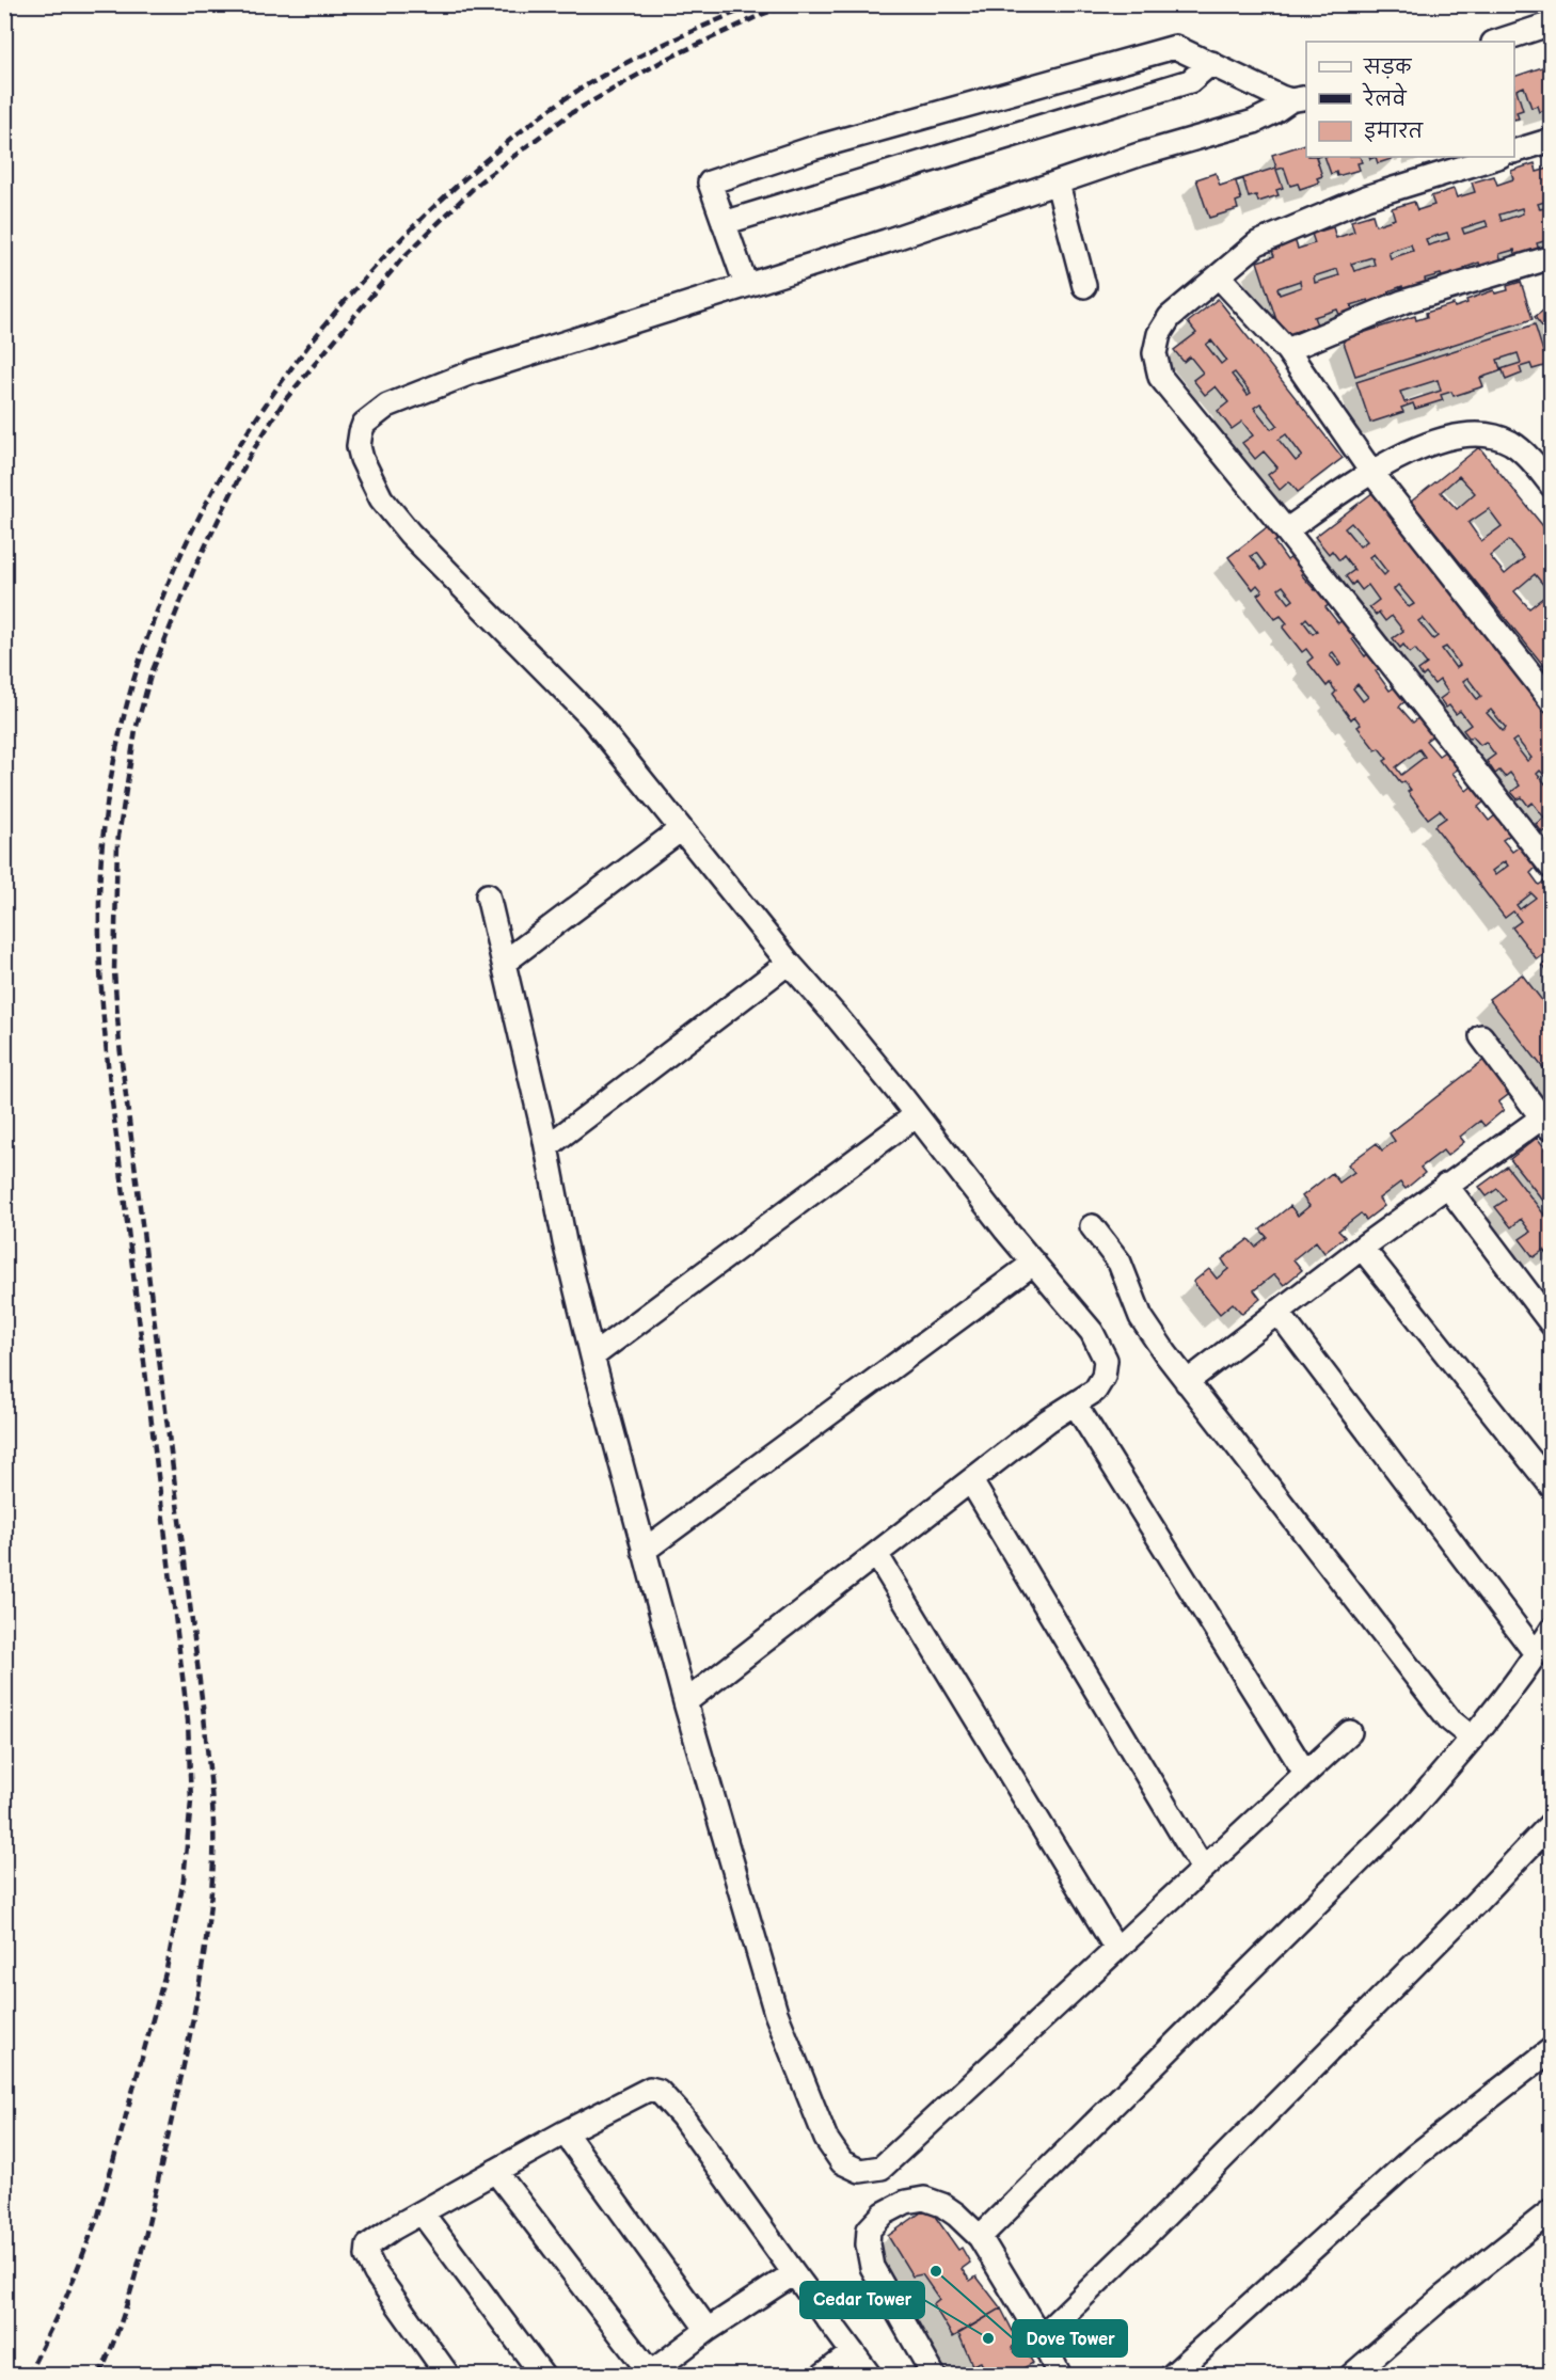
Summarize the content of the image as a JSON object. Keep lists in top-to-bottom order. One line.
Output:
{"places":["Dove Tower","Cedar Tower"],"legend":["सड़क","रेलवे","इमारत"]}
